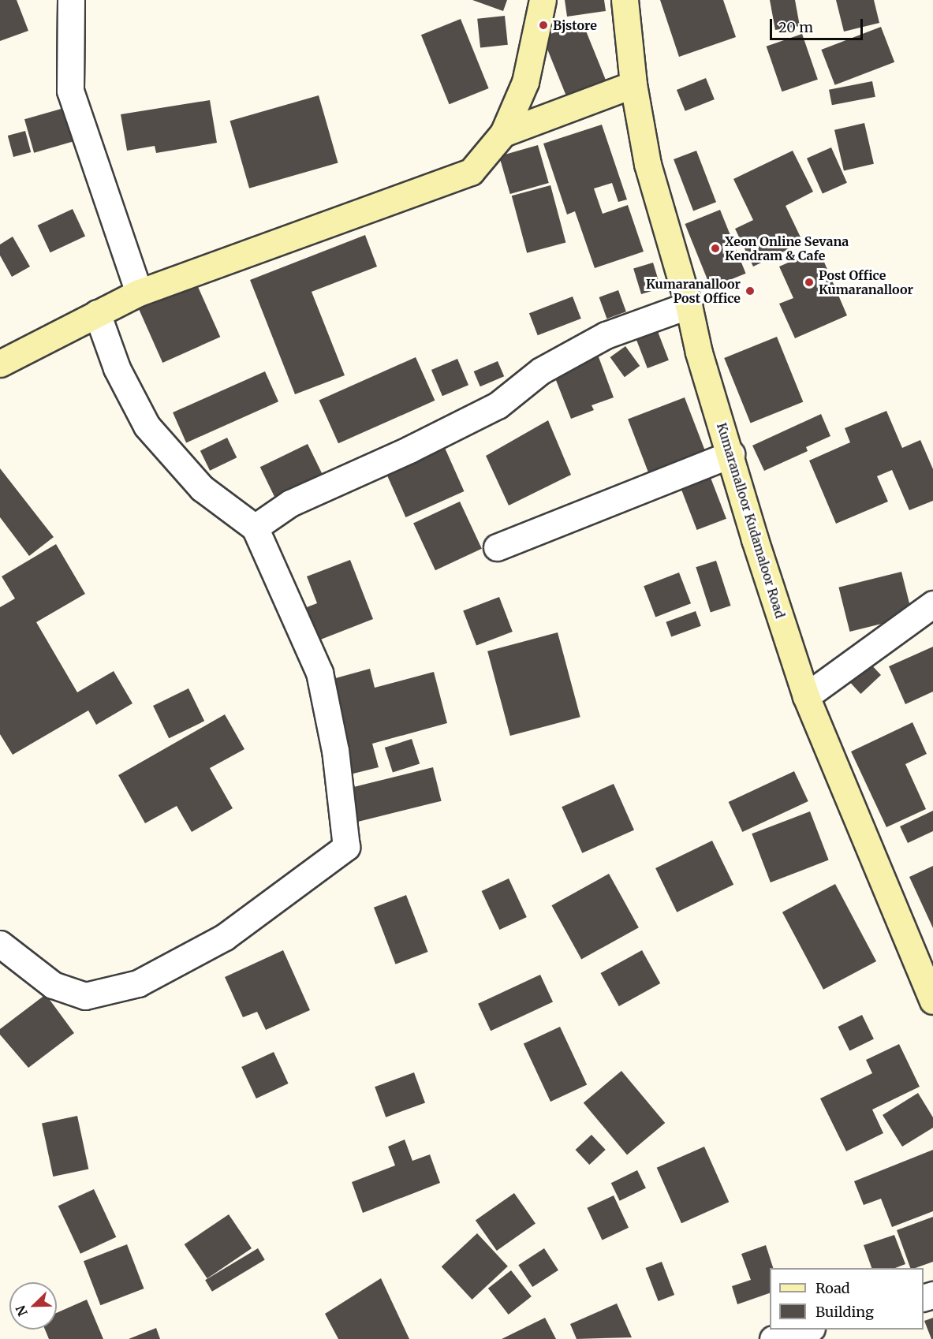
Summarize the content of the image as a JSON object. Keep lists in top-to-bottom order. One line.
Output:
{"streets":{"main road":["Kumaranalloor Kudamaloor Road"]},"places":["Bjstore","Xeon Online Sevana Kendram & Cafe","Post Office Kumaranalloor","Kumaranalloor Post Office"],"legend":["Road","Building"],"scale_bar":"20 m","north":"bottom left"}
